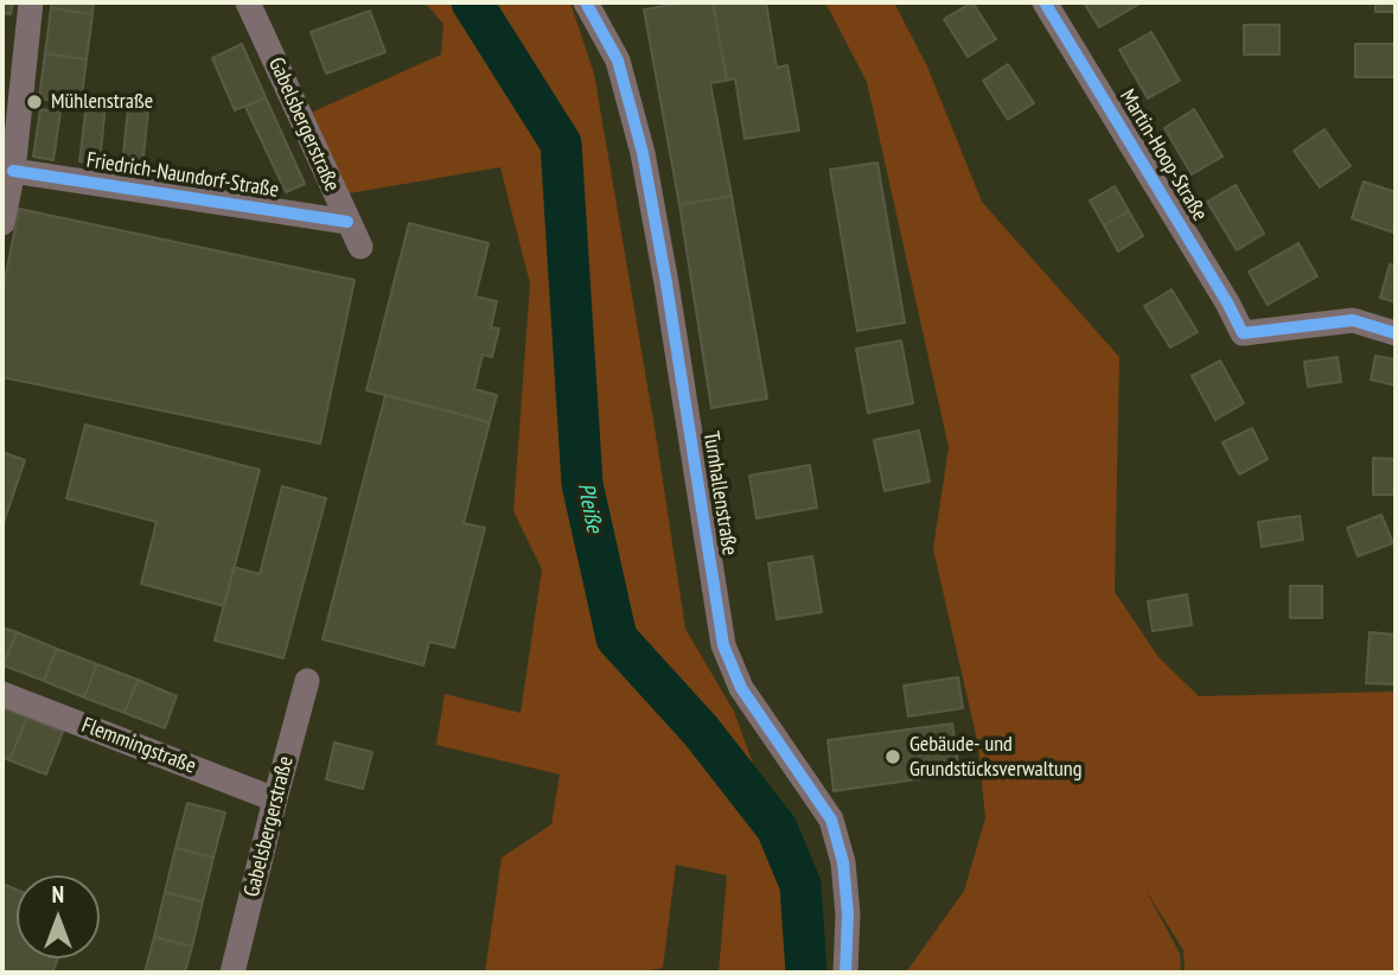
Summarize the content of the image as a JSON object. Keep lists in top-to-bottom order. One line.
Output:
{"streets":{"street":["Gabelsbergerstraße","Martin-Hoop-Straße","Friedrich-Naundorf-Straße","Turnhallenstraße","Flemmingstraße"]},"crossings":[["Gabelsbergerstraße","Friedrich-Naundorf-Straße"],["Gabelsbergerstraße","Flemmingstraße"]],"water":["Pleiße"],"places":["Mühlenstraße","Gebäude- und Grundstücksverwaltung"],"north":"top"}
